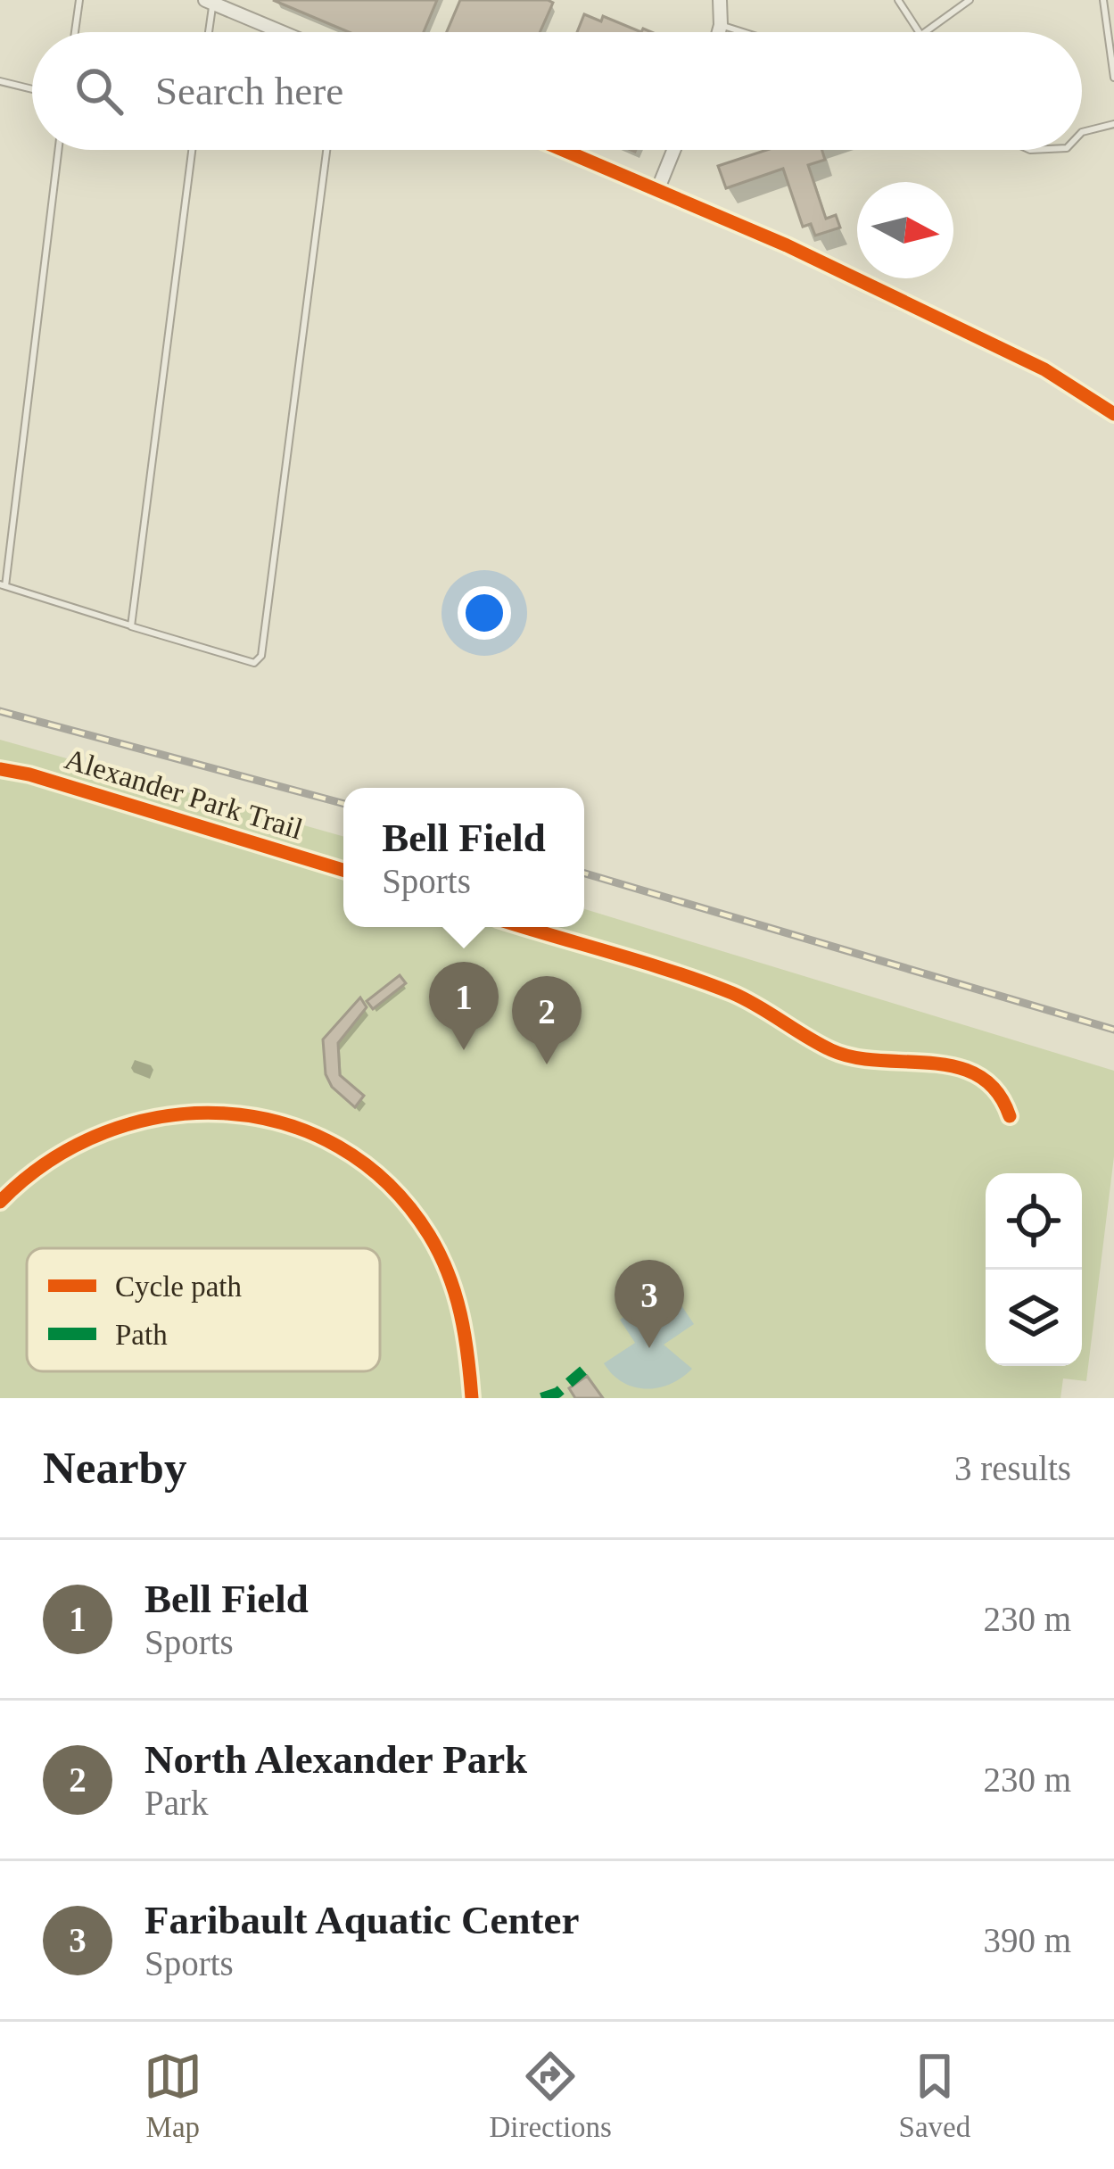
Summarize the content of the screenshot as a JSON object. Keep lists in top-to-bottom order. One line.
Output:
{"streets":{"cycle path":["Alexander Park Trail"]},"legend":["Cycle path","Path"],"north":"right","page":{"search":"Search here","popup":["Bell Field","Sports"],"pins":["1","2","3"],"heading":["Nearby","3 results"],"list":[{"mark":"1","name":"Bell Field","note":"Sports","value":"230 m"},{"mark":"2","name":"North Alexander Park","note":"Park","value":"230 m"},{"mark":"3","name":"Faribault Aquatic Center","note":"Sports","value":"390 m"}],"nav":["Map","Directions","Saved"]}}
